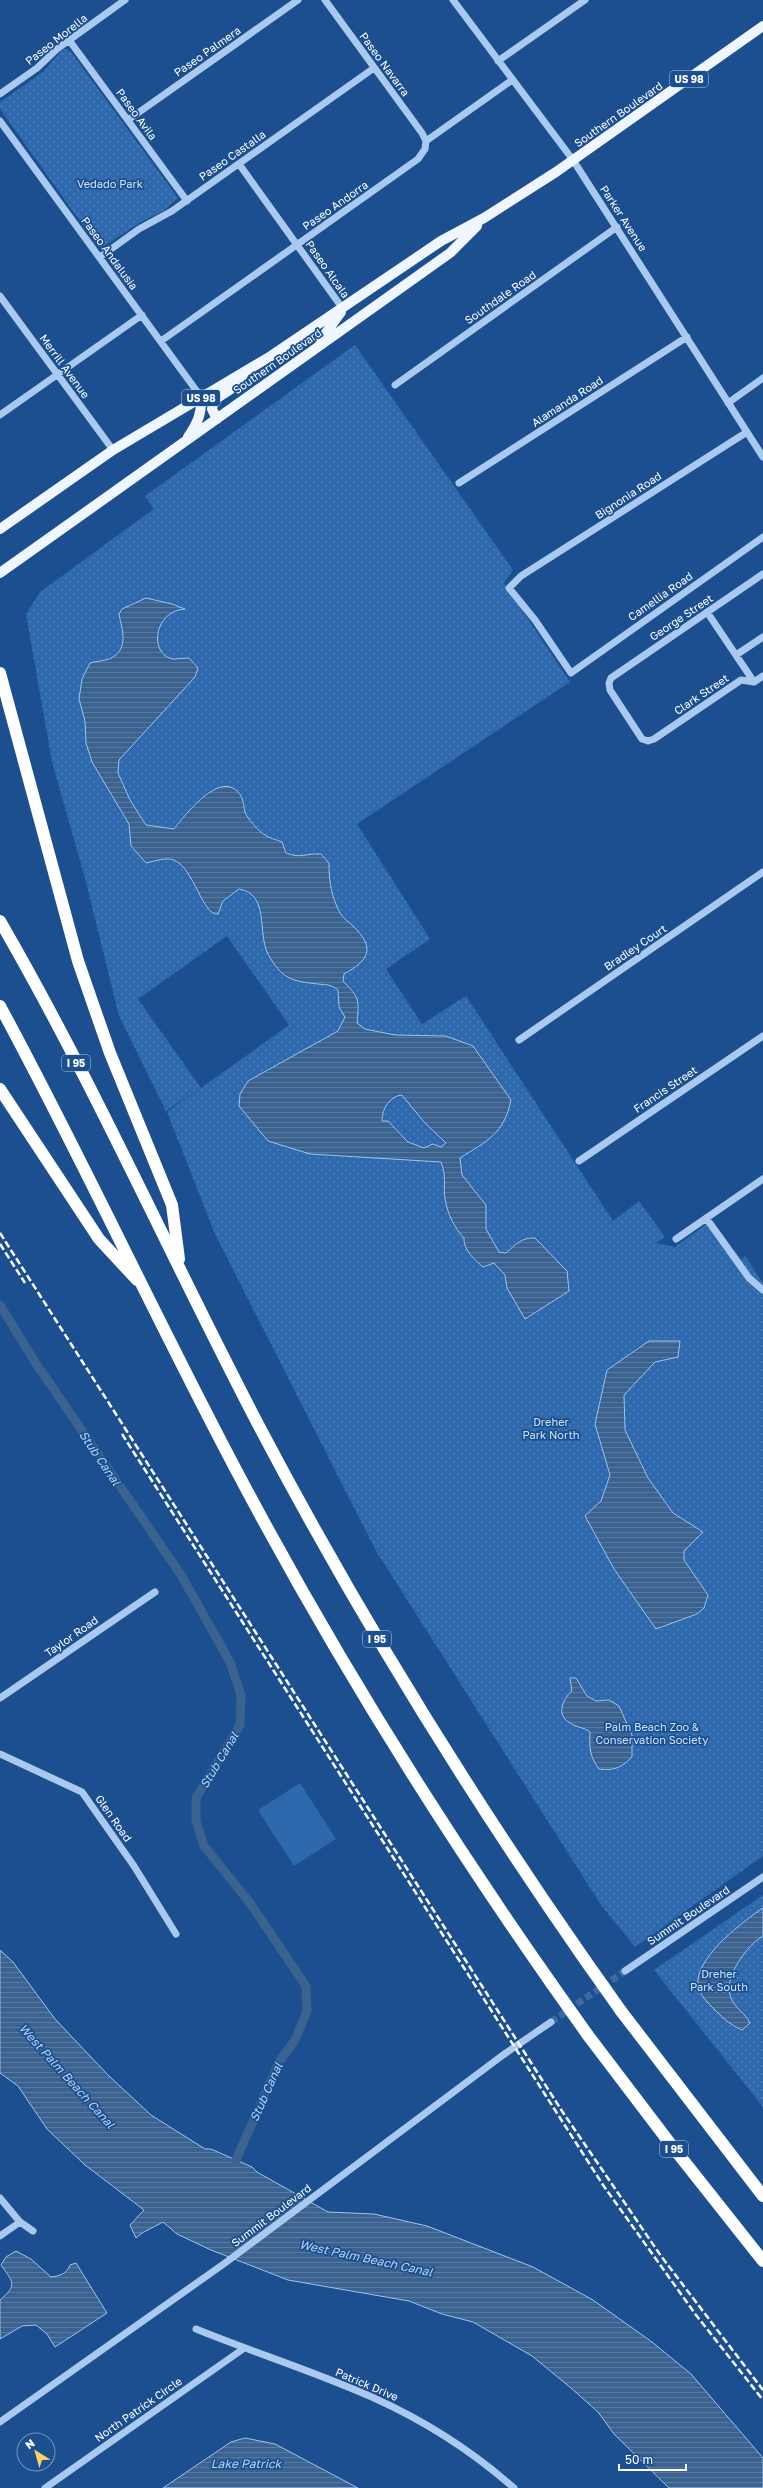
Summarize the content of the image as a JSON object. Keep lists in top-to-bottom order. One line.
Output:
{"streets":{"highway":["I 95"],"main road":["US 98","Southern Boulevard"],"street":["Paseo Morella","Paseo Palmera","Paseo Navarra","Paseo Avila","Paseo Castalla","Paseo Andorra","Parker Avenue","Paseo Andalusia","Paseo Alcala","Southdale Road","Merrill Avenue","Alamanda Road","Bignonia Road","Camellia Road","George Street","Clark Street","Bradley Court","Francis Street","Taylor Road","Glen Road","Summit Boulevard","Patrick Drive","North Patrick Circle"]},"crossings":[["Paseo Morella","Paseo Avila"],["Paseo Palmera","Paseo Avila"],["Paseo Navarra","Paseo Castalla"],["Paseo Navarra","Paseo Andorra"],["Paseo Avila","Paseo Castalla"],["Southern Boulevard","Parker Avenue"],["Southern Boulevard","Paseo Andalusia"],["Southern Boulevard","Paseo Alcala"],["Southern Boulevard","Merrill Avenue"],["Paseo Castalla","Paseo Andalusia"],["Paseo Castalla","Paseo Alcala"],["Paseo Andorra","Paseo Andalusia"],["Paseo Andorra","Paseo Alcala"],["Parker Avenue","Southdale Road"],["Parker Avenue","Alamanda Road"],["Parker Avenue","Bignonia Road"],["Bignonia Road","Camellia Road"],["George Street","Clark Street"],["Patrick Drive","North Patrick Circle"]],"water":["Stub Canal","West Palm Beach Canal","Lake Patrick"],"parks":["Vedado Park","Dreher Park North","Palm Beach Zoo & Conservation Society","Dreher Park South"],"scale_bar":"50 m","north":"top left"}
